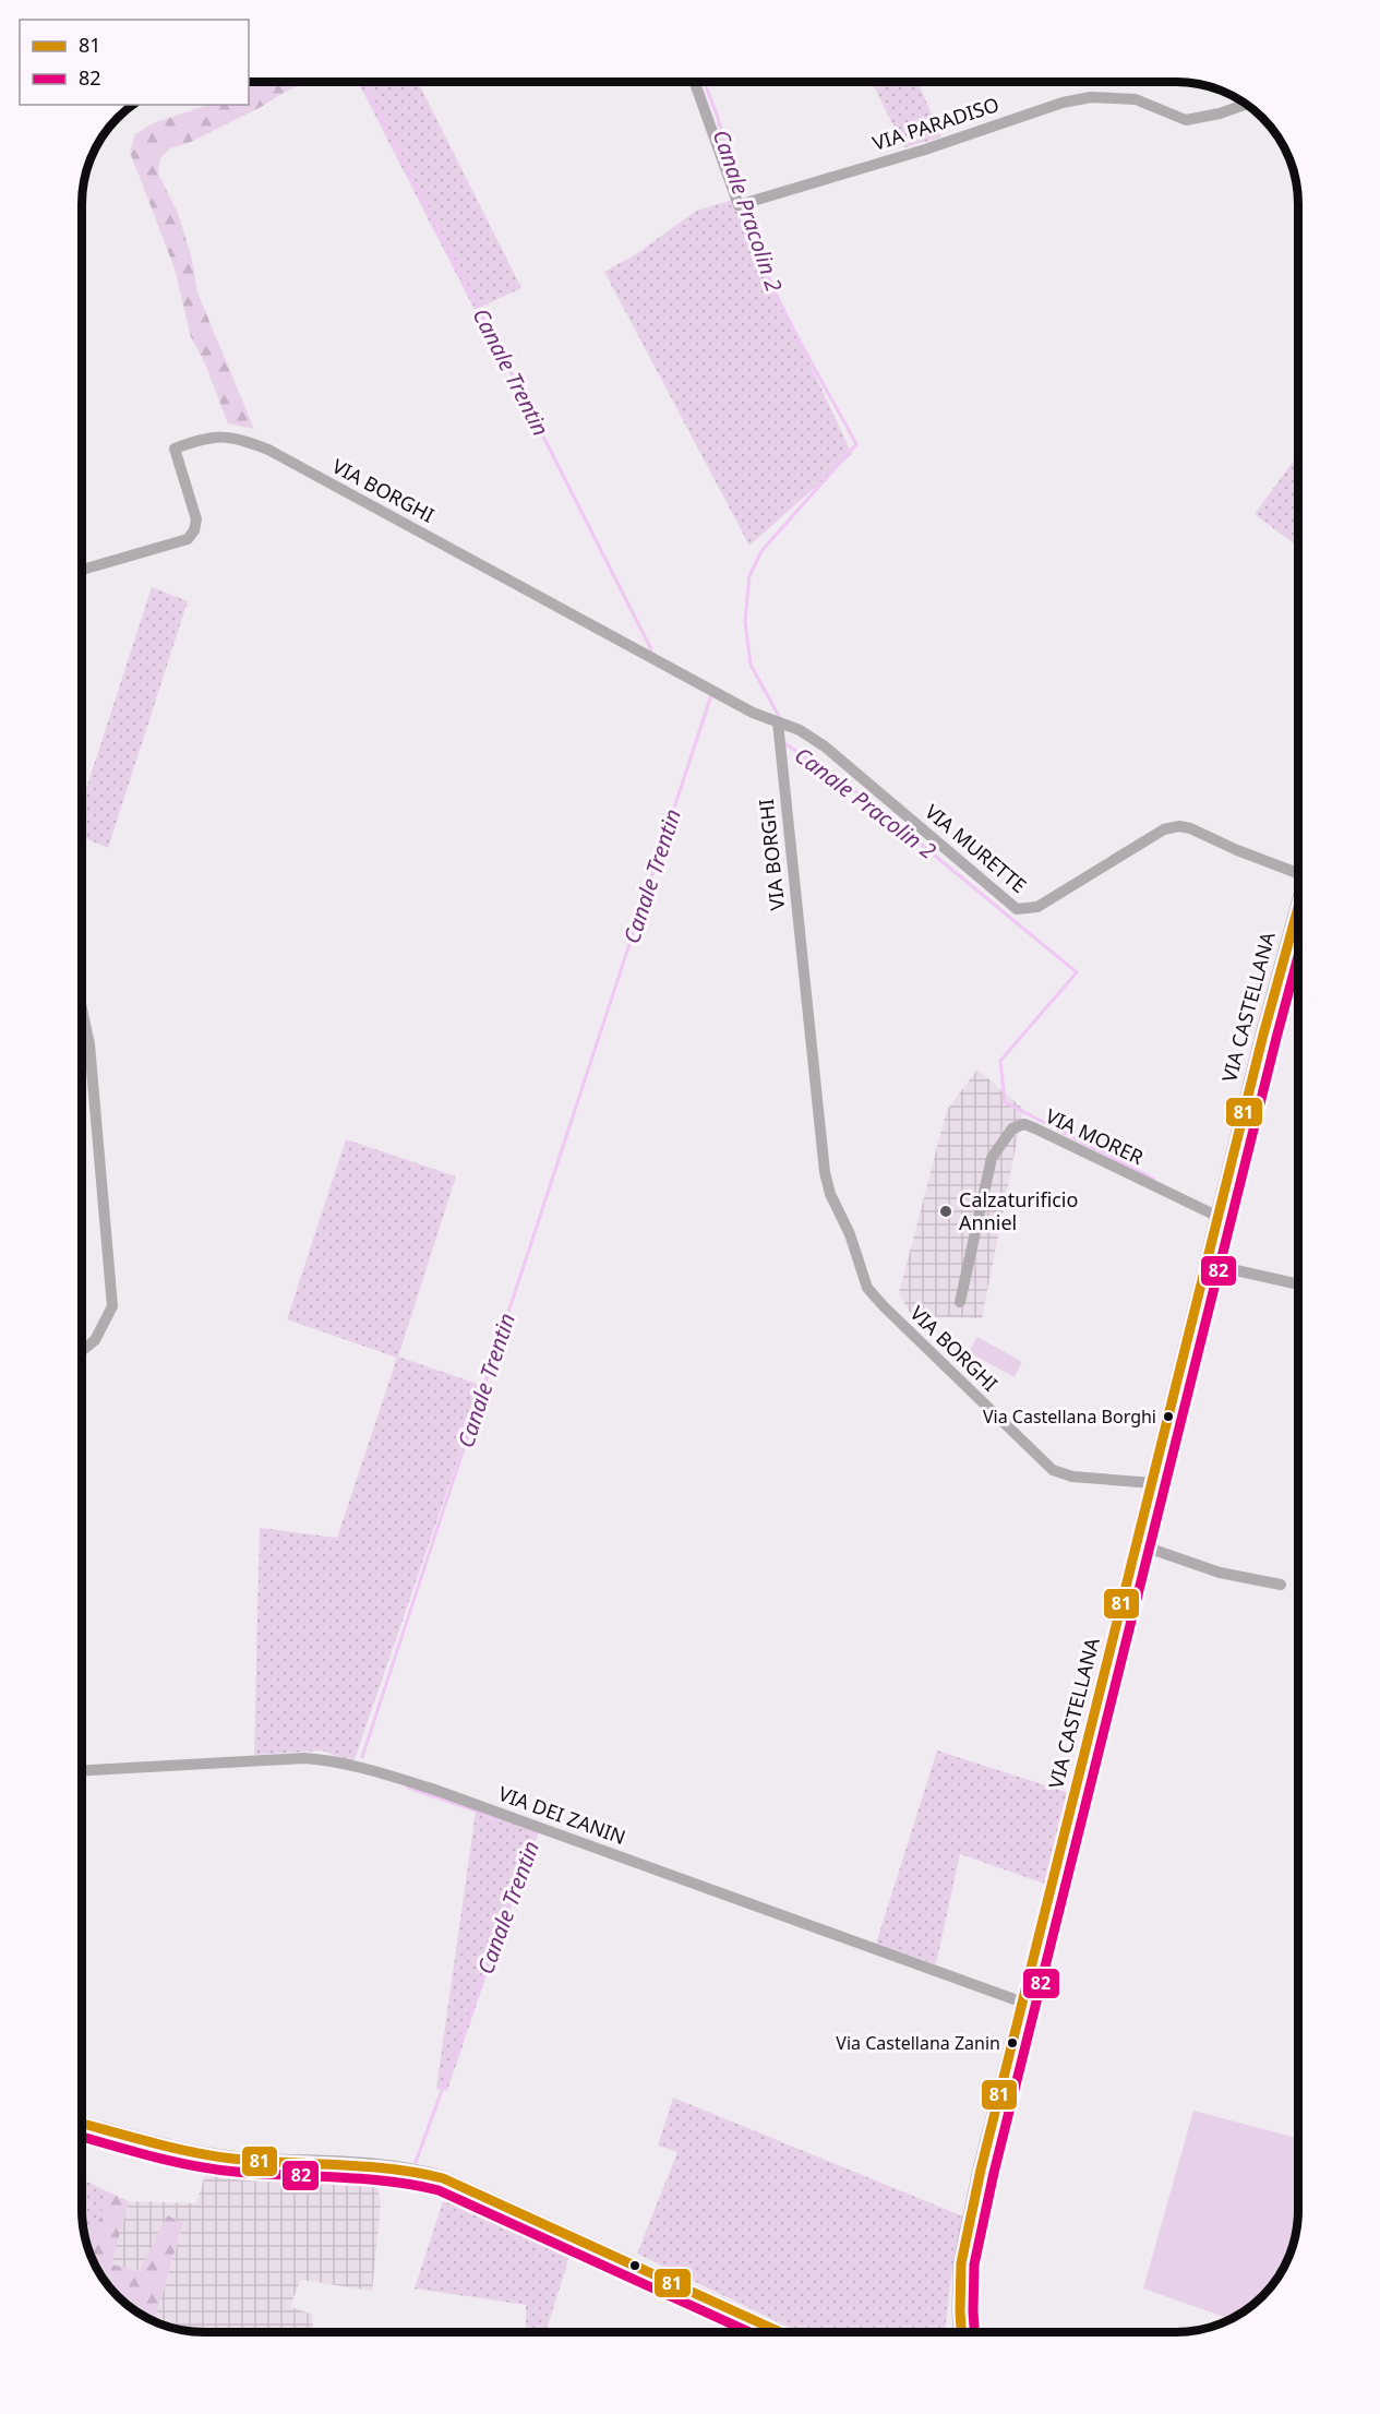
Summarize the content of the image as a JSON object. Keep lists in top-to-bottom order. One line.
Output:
{"streets":{"main road":["VIA CASTELLANA"],"street":["VIA PARADISO","VIA BORGHI","VIA MURETTE","VIA MORER","VIA DEI ZANIN"]},"crossings":[["VIA BORGHI","VIA MURETTE"],["VIA BORGHI","VIA CASTELLANA"],["VIA CASTELLANA","VIA MORER"],["VIA CASTELLANA","VIA DEI ZANIN"]],"water":["Canale Pracolin 2","Canale Trentin"],"places":["Calzaturificio Anniel","Via Castellana Borghi","Via Castellana Zanin"],"lines":["transit line 81","transit line 82"],"legend":["81","82"]}
